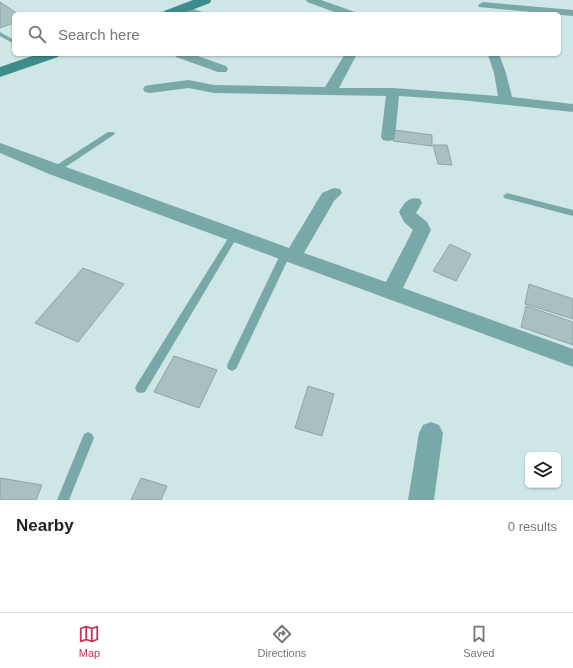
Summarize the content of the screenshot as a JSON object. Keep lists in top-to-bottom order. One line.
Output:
{"page":{"search":"Search here","heading":["Nearby","0 results"],"nav":["Map","Directions","Saved"]}}
